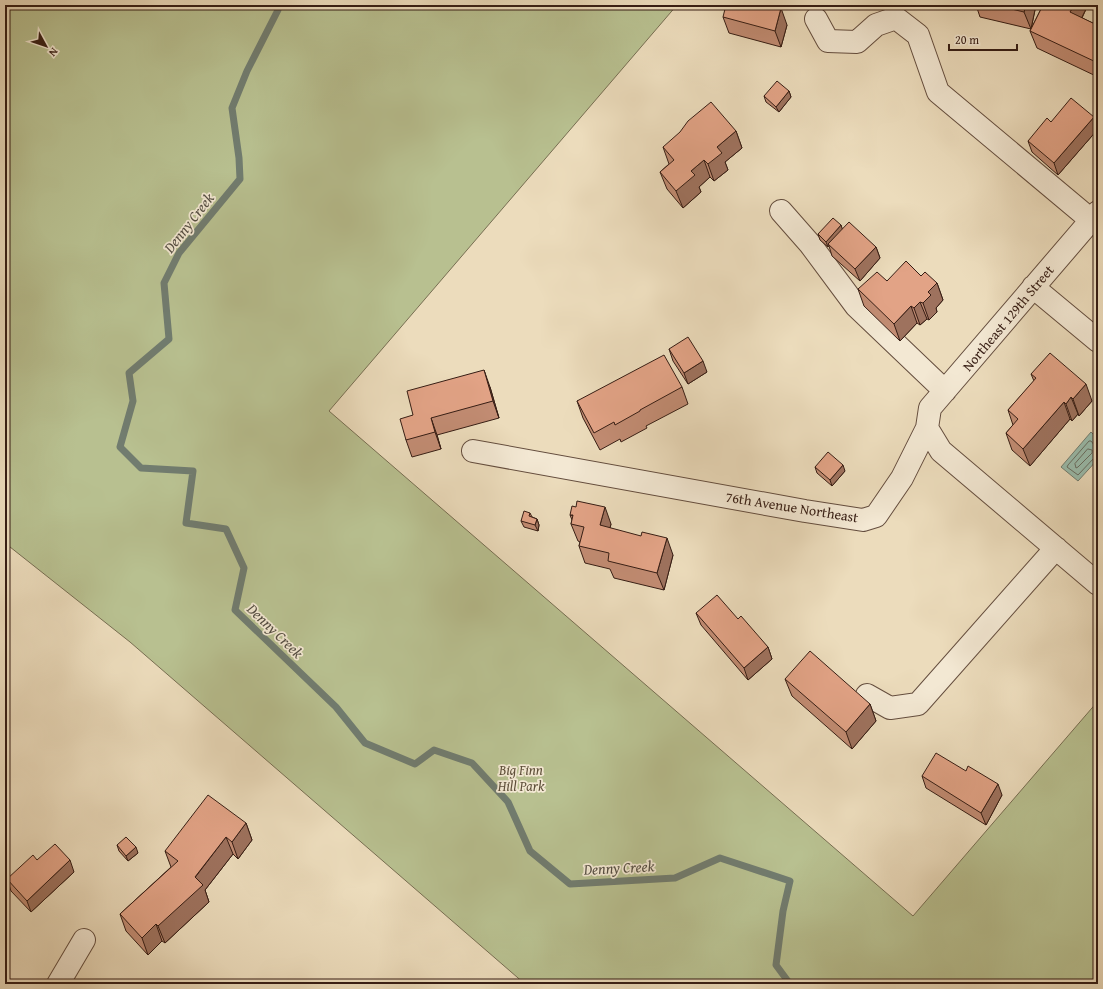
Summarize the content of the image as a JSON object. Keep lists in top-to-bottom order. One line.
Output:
{"streets":{"street":["Northeast 129th Street","76th Avenue Northeast"]},"crossings":[["Northeast 129th Street","76th Avenue Northeast"]],"water":["Denny Creek"],"parks":["Big Finn Hill Park"],"scale_bar":"20 m","north":"bottom right"}
